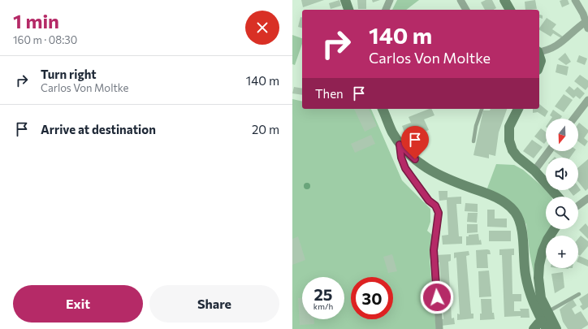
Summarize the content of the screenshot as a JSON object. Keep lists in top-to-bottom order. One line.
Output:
{"north":"bottom","page":{"heading":["1 min","160 m · 08:30"],"turn":["140 m","Carlos Von Moltke"],"list":[{"name":"Turn right","note":"Carlos Von Moltke","value":"140 m"},{"name":"Arrive at destination","value":"20 m"}],"then":"Then","map_buttons":"+","speed":"25 km/h","limit":"30","buttons":["Exit","Share"]}}
